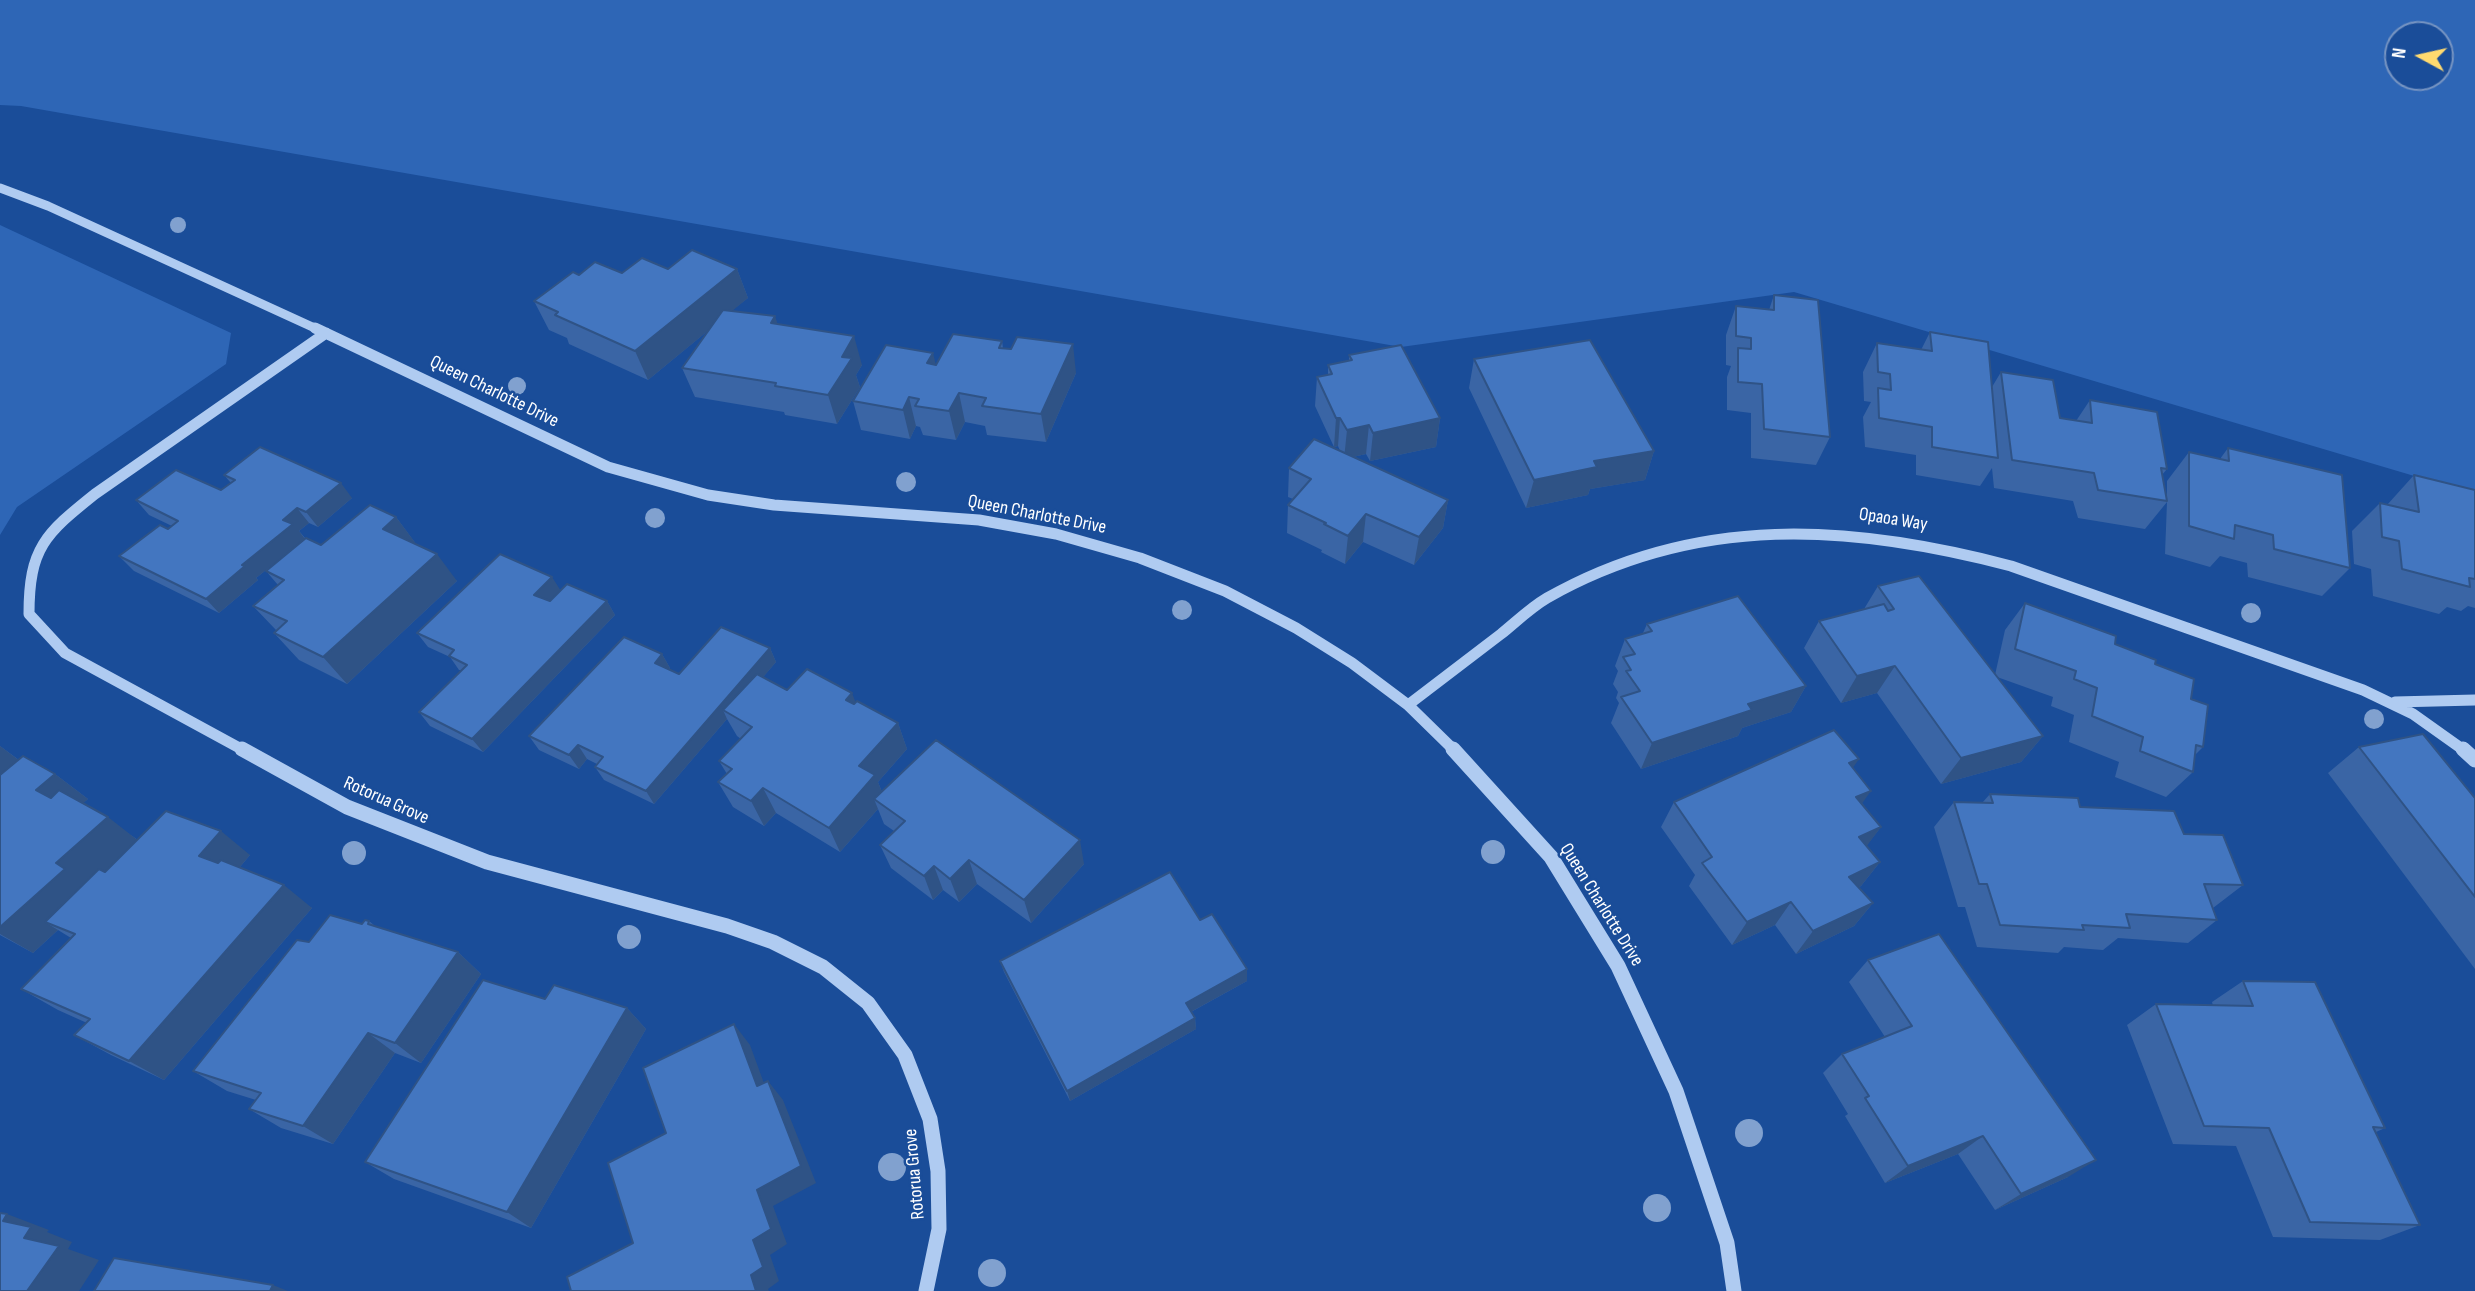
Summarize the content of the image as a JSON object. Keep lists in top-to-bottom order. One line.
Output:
{"streets":{"street":["Queen Charlotte Drive","Opaoa Way","Rotorua Grove"]},"crossings":[["Queen Charlotte Drive","Opaoa Way"],["Queen Charlotte Drive","Rotorua Grove"]],"north":"left"}
